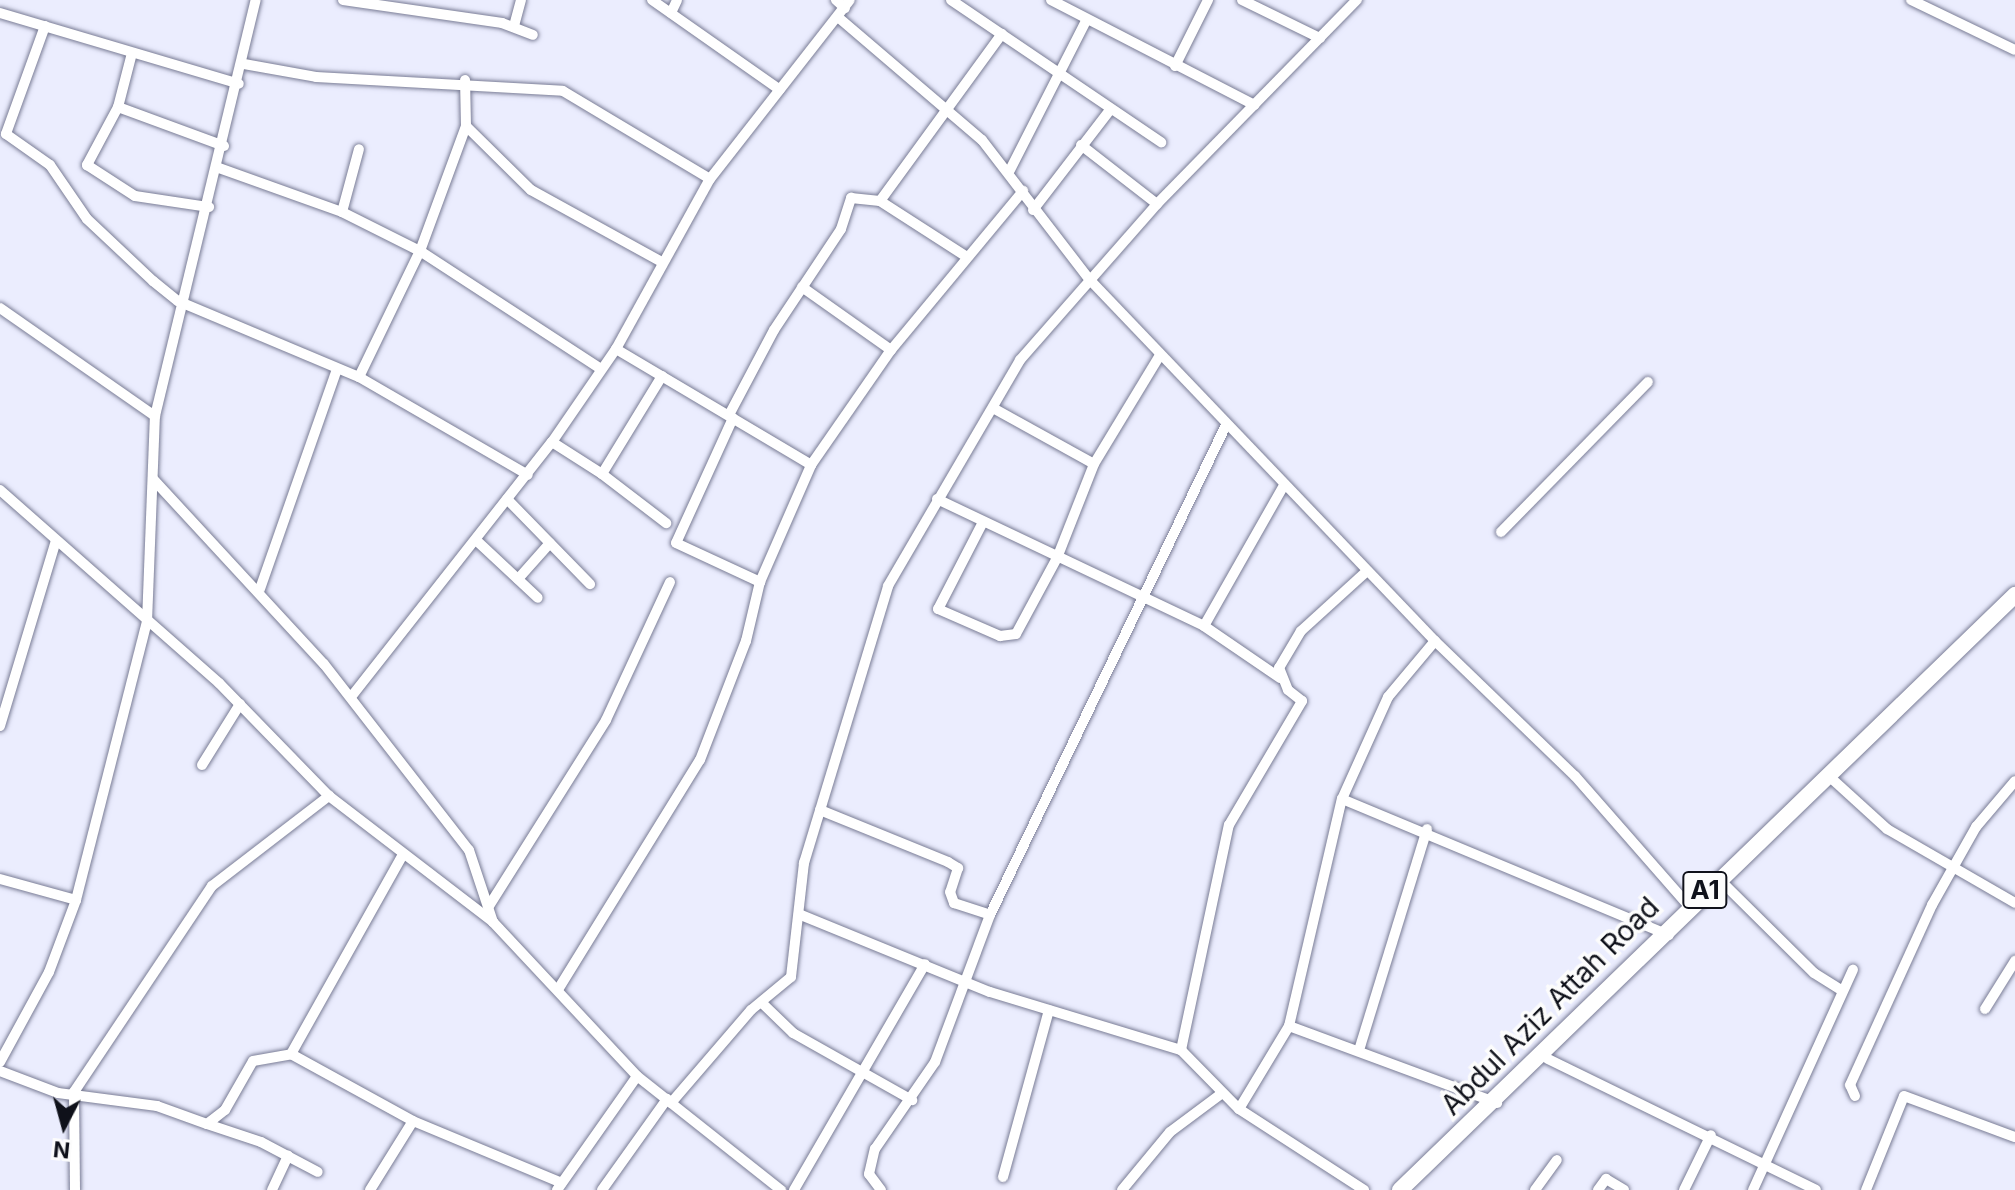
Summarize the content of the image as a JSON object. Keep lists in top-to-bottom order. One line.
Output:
{"streets":{"highway":["A1","Abdul Aziz Attah Road"]},"north":"bottom"}
